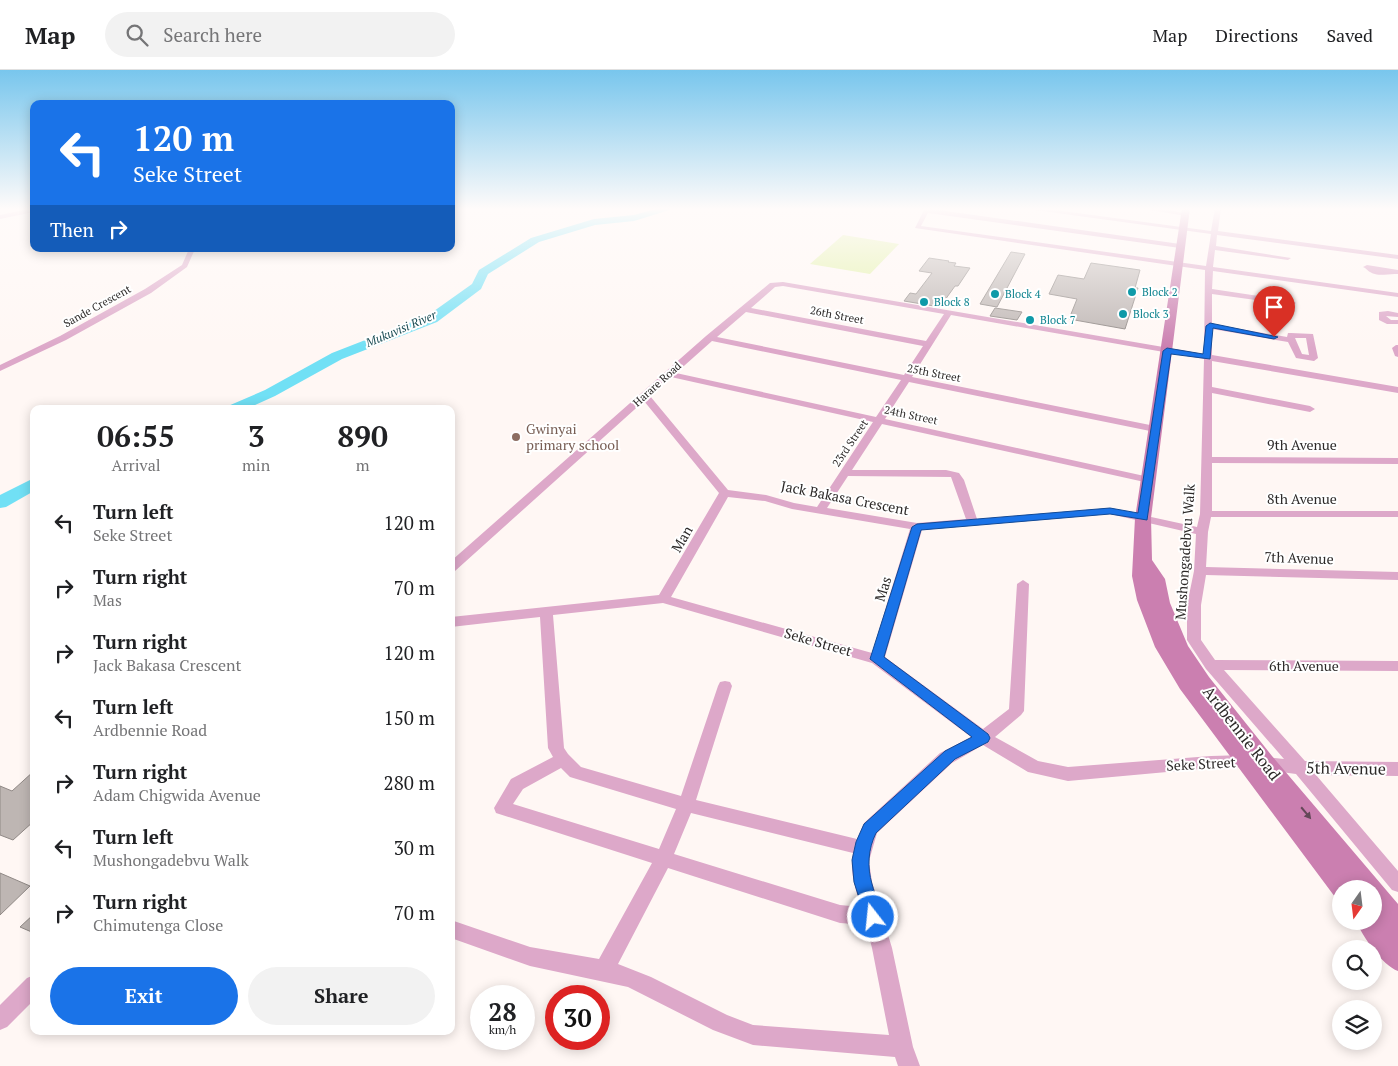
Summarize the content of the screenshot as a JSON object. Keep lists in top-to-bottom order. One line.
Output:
{"streets":{"main road":["Ardbennie Road"],"street":["Sande Crescent","26th Street","25th Street","Harare Road","24th Street","23rd Street","9th Avenue","Jack Bakasa Crescent","8th Avenue","Man","Mushongadebvu Walk","7th Avenue","Mas","Seke Street","6th Avenue","5th Avenue"]},"crossings":[["26th Street","Harare Road"],["26th Street","23rd Street"],["25th Street","Harare Road"],["25th Street","23rd Street"],["25th Street","Ardbennie Road"],["Harare Road","24th Street"],["Harare Road","23rd Street"],["24th Street","23rd Street"],["24th Street","Ardbennie Road"],["23rd Street","Jack Bakasa Crescent"],["9th Avenue","Mushongadebvu Walk"],["Jack Bakasa Crescent","Man"],["Jack Bakasa Crescent","Mushongadebvu Walk"],["Jack Bakasa Crescent","Mas"],["Jack Bakasa Crescent","Ardbennie Road"],["8th Avenue","Mushongadebvu Walk"],["Man","Seke Street"],["Mushongadebvu Walk","7th Avenue"],["Mushongadebvu Walk","6th Avenue"],["Mushongadebvu Walk","5th Avenue"],["Mas","Seke Street"],["Seke Street","Ardbennie Road"],["Seke Street","5th Avenue"],["Ardbennie Road","5th Avenue"]],"water":["Mukuvisi River"],"places":["Block 2","Block 4","Block 8","Block 3","Block 7","Gwinyai primary school"],"north":"bottom","page":{"header":"Map","search":"Search here","nav":["Map","Directions","Saved"],"turn":["120 m","Seke Street"],"then":"Then","eta":["06:55","Arrival","3","min","890","m"],"list":[{"name":"Turn left","note":"Seke Street","value":"120 m"},{"name":"Turn right","note":"Mas","value":"70 m"},{"name":"Turn right","note":"Jack Bakasa Crescent","value":"120 m"},{"name":"Turn left","note":"Ardbennie Road","value":"150 m"},{"name":"Turn right","note":"Adam Chigwida Avenue","value":"280 m"},{"name":"Turn left","note":"Mushongadebvu Walk","value":"30 m"},{"name":"Turn right","note":"Chimutenga Close","value":"70 m"}],"buttons":["Exit","Share"],"speed":"28 km/h","limit":"30"}}
